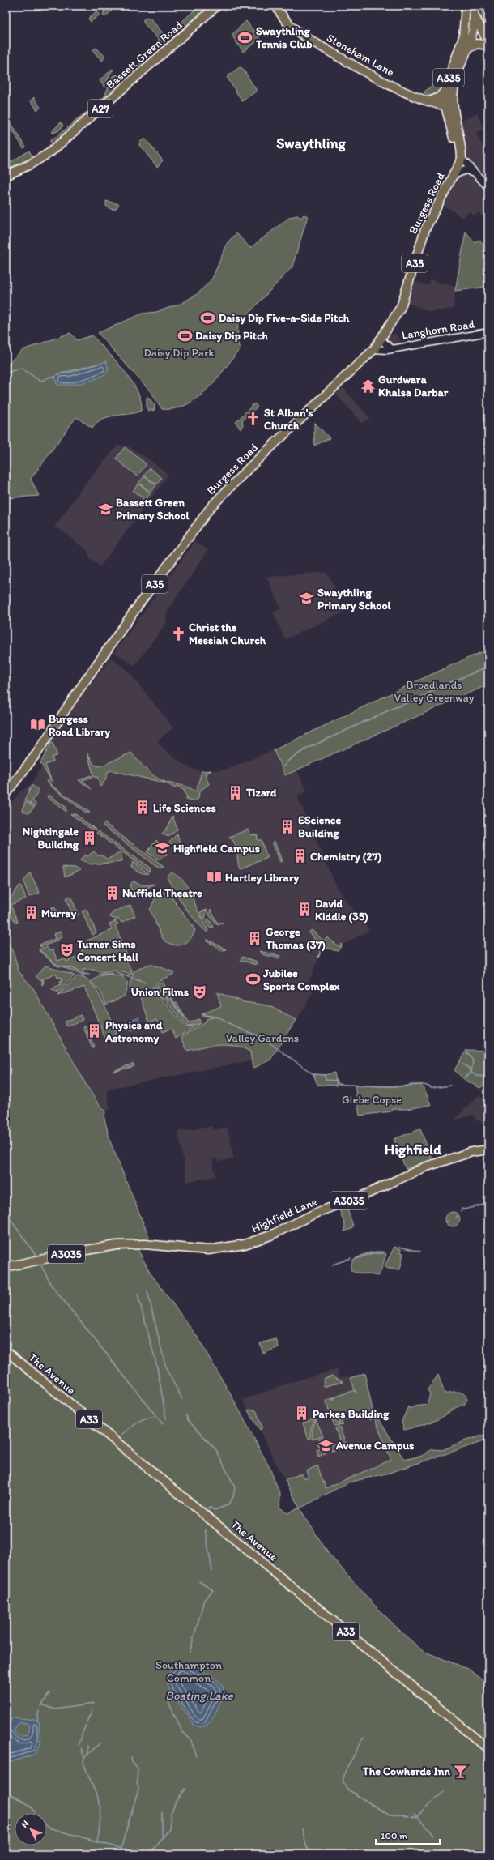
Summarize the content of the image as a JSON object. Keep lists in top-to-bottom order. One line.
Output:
{"streets":{"main road":["Bassett Green Road","Stoneham Lane","A335","A27","Burgess Road","A35","A3035","Highfield Lane","The Avenue","A33"],"street":["Langhorn Road"]},"crossings":[["Stoneham Lane","A335"],["Burgess Road","Langhorn Road"]],"districts":["Swaythling","Highfield"],"water":["Boating Lake"],"parks":["Daisy Dip Park","Broadlands Valley Greenway","Valley Gardens","Glebe Copse","Southampton Common"],"places":{"sports":["Swaythling Tennis Club","Daisy Dip Five-a-Side Pitch","Daisy Dip Pitch","Jubilee Sports Complex"],"temple":["Gurdwara Khalsa Darbar"],"church":["St Alban's Church","Christ the Messiah Church"],"school or university":["Bassett Green Primary School","Swaythling Primary School","Highfield Campus","Avenue Campus"],"library":["Burgess Road Library","Hartley Library"],"building":["Tizard","Life Sciences","EScience Building","Nightingale Building","Chemistry (27)","Nuffield Theatre","David Kiddle (35)","Murray","George Thomas (37)","Physics and Astronomy","Parkes Building"],"theatre":["Turner Sims Concert Hall","Union Films"],"bar":["The Cowherds Inn"]},"scale_bar":"100 m","north":"top left"}
